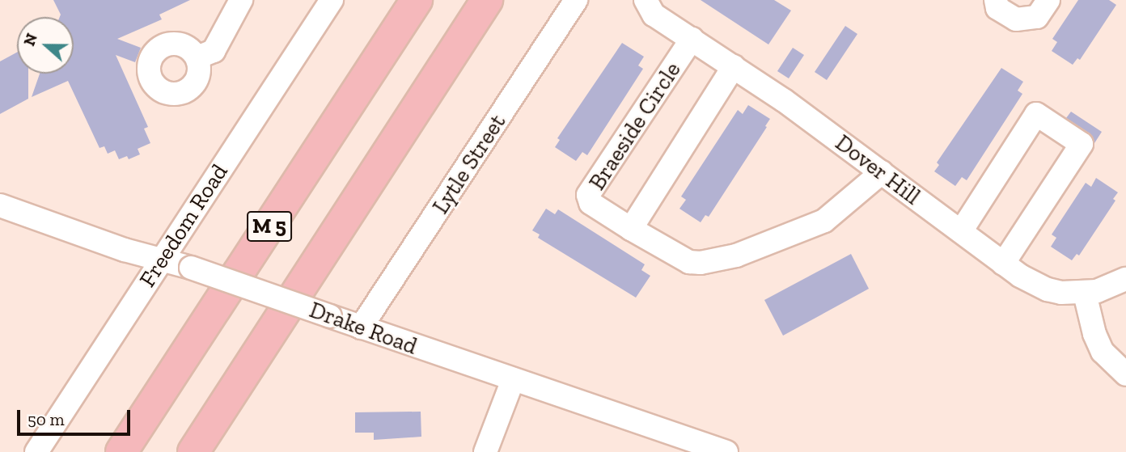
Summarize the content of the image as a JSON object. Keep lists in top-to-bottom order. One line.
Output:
{"streets":{"highway":["M 5"],"street":["Braeside Circle","Lytle Street","Dover Hill","Freedom Road","Drake Road"]},"crossings":[["Braeside Circle","Dover Hill"],["Lytle Street","Drake Road"],["Freedom Road","Drake Road"]],"scale_bar":"50 m","north":"left"}
